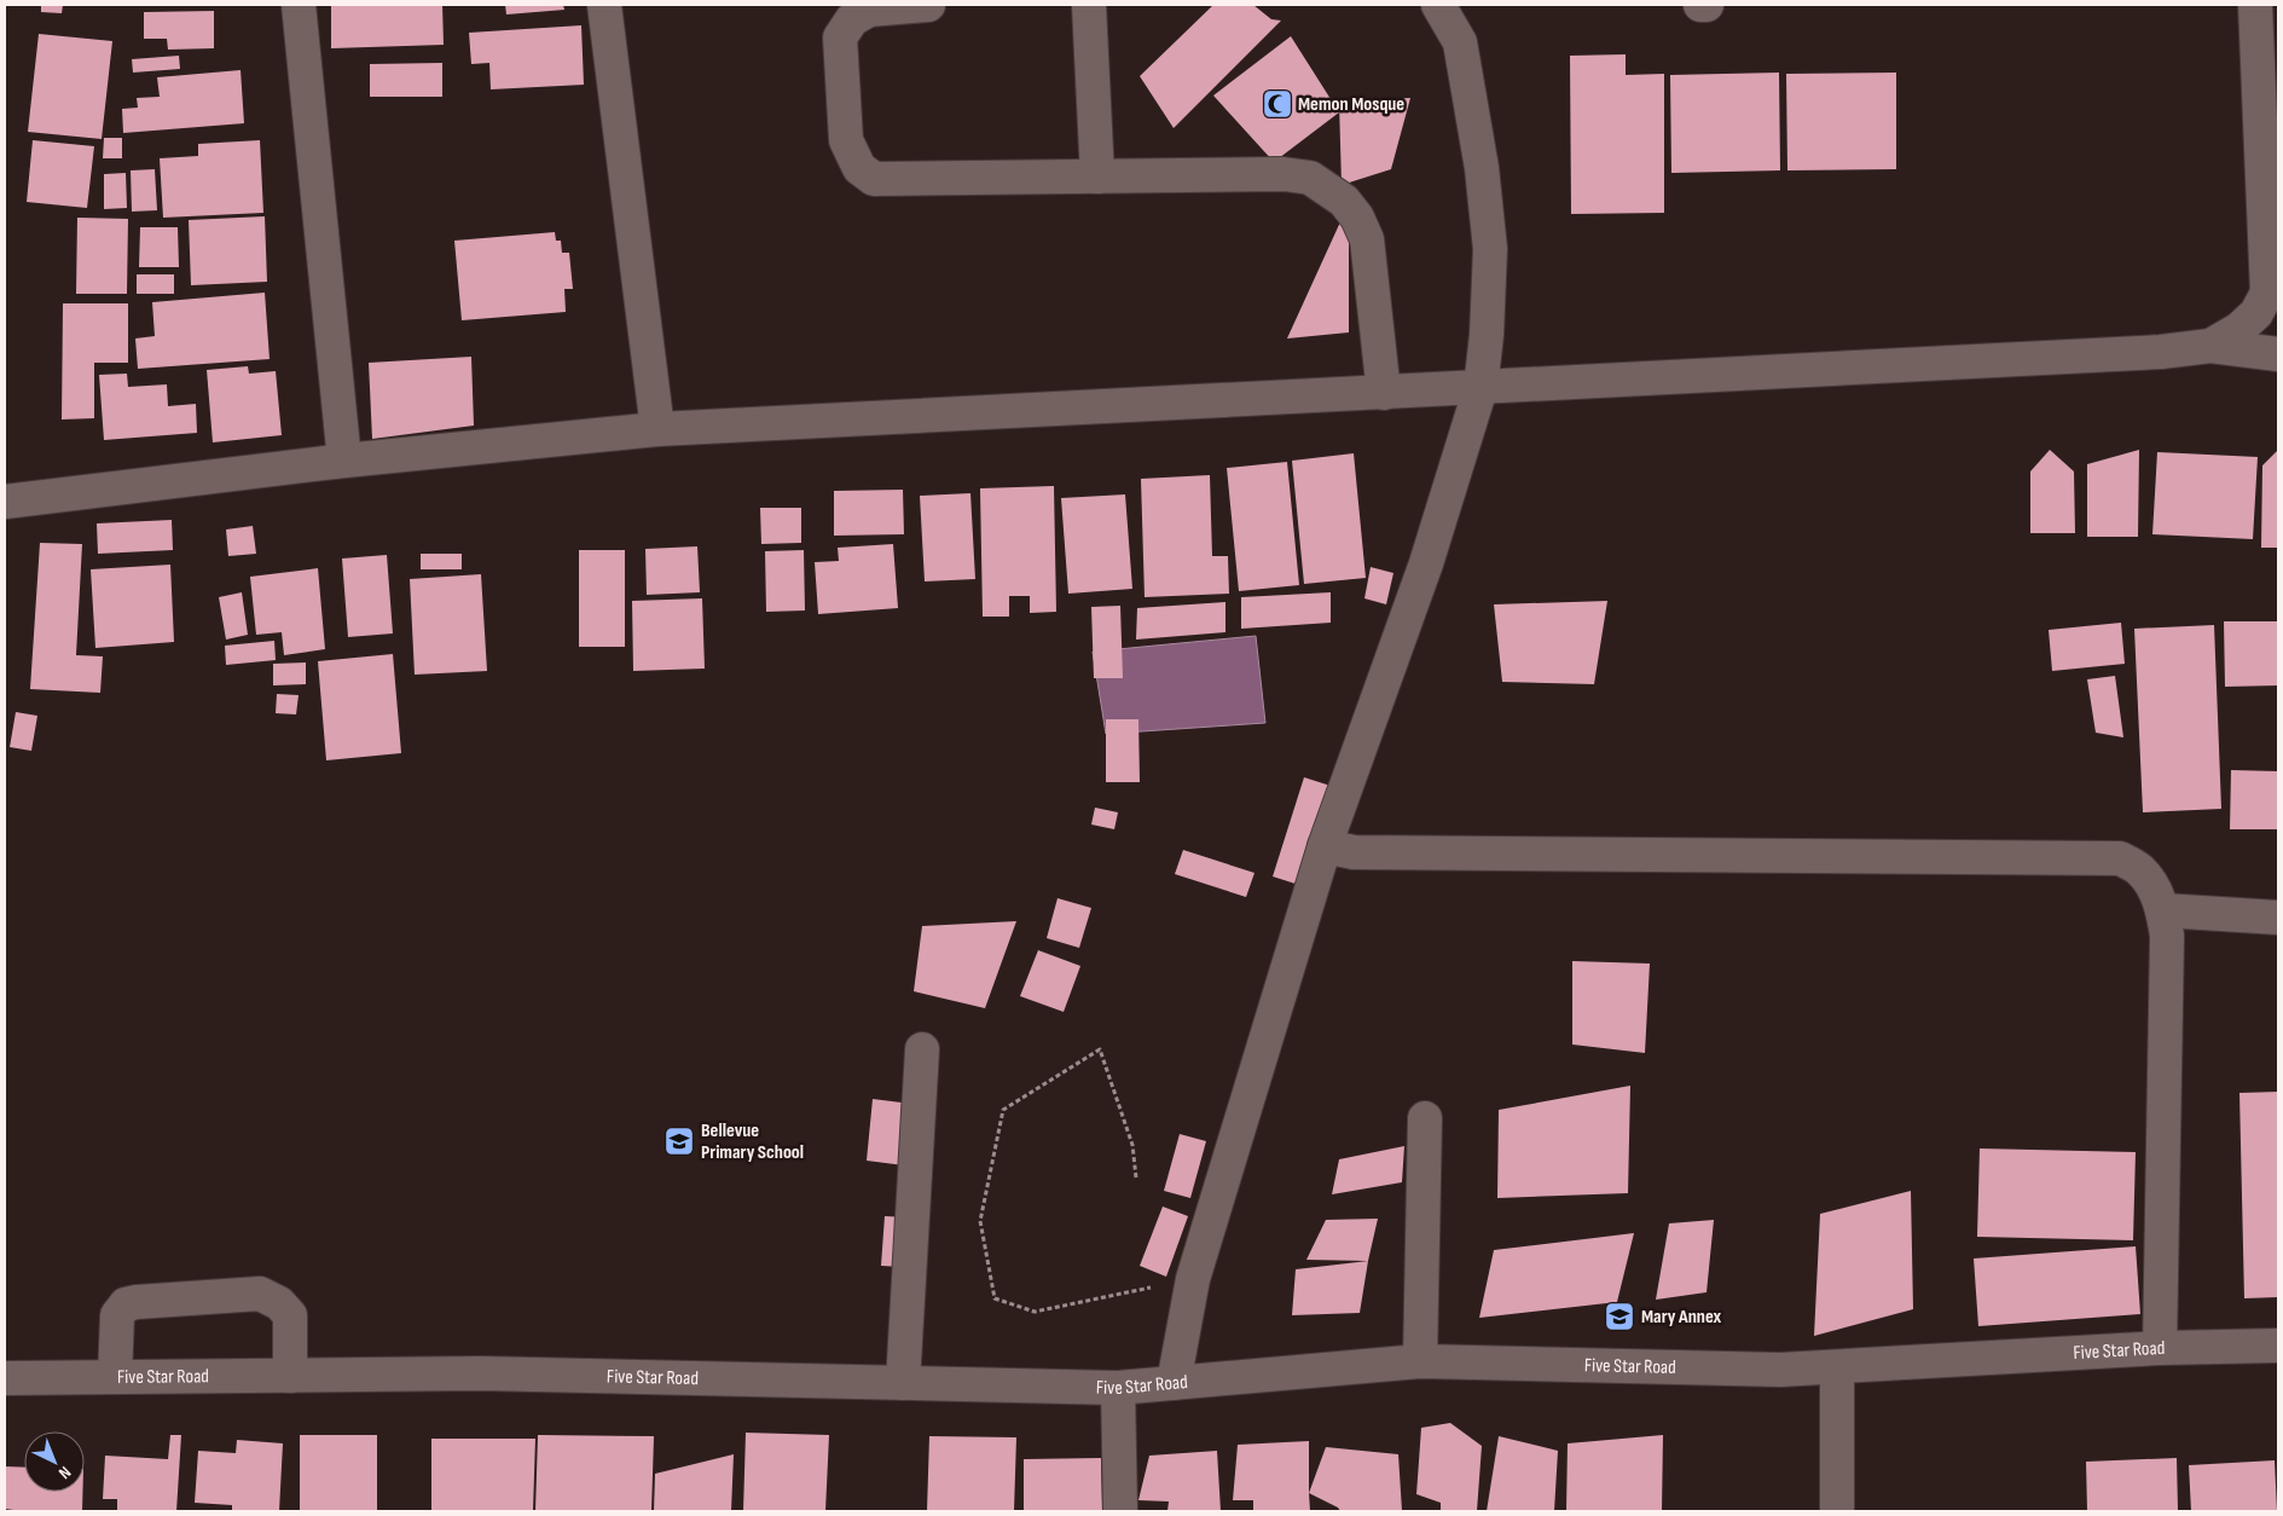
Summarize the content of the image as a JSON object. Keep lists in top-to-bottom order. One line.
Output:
{"streets":{"street":["Five Star Road"]},"places":{"mosque":["Memon Mosque"],"school or university":["Bellevue Primary School","Mary Annex"]},"north":"bottom right"}
